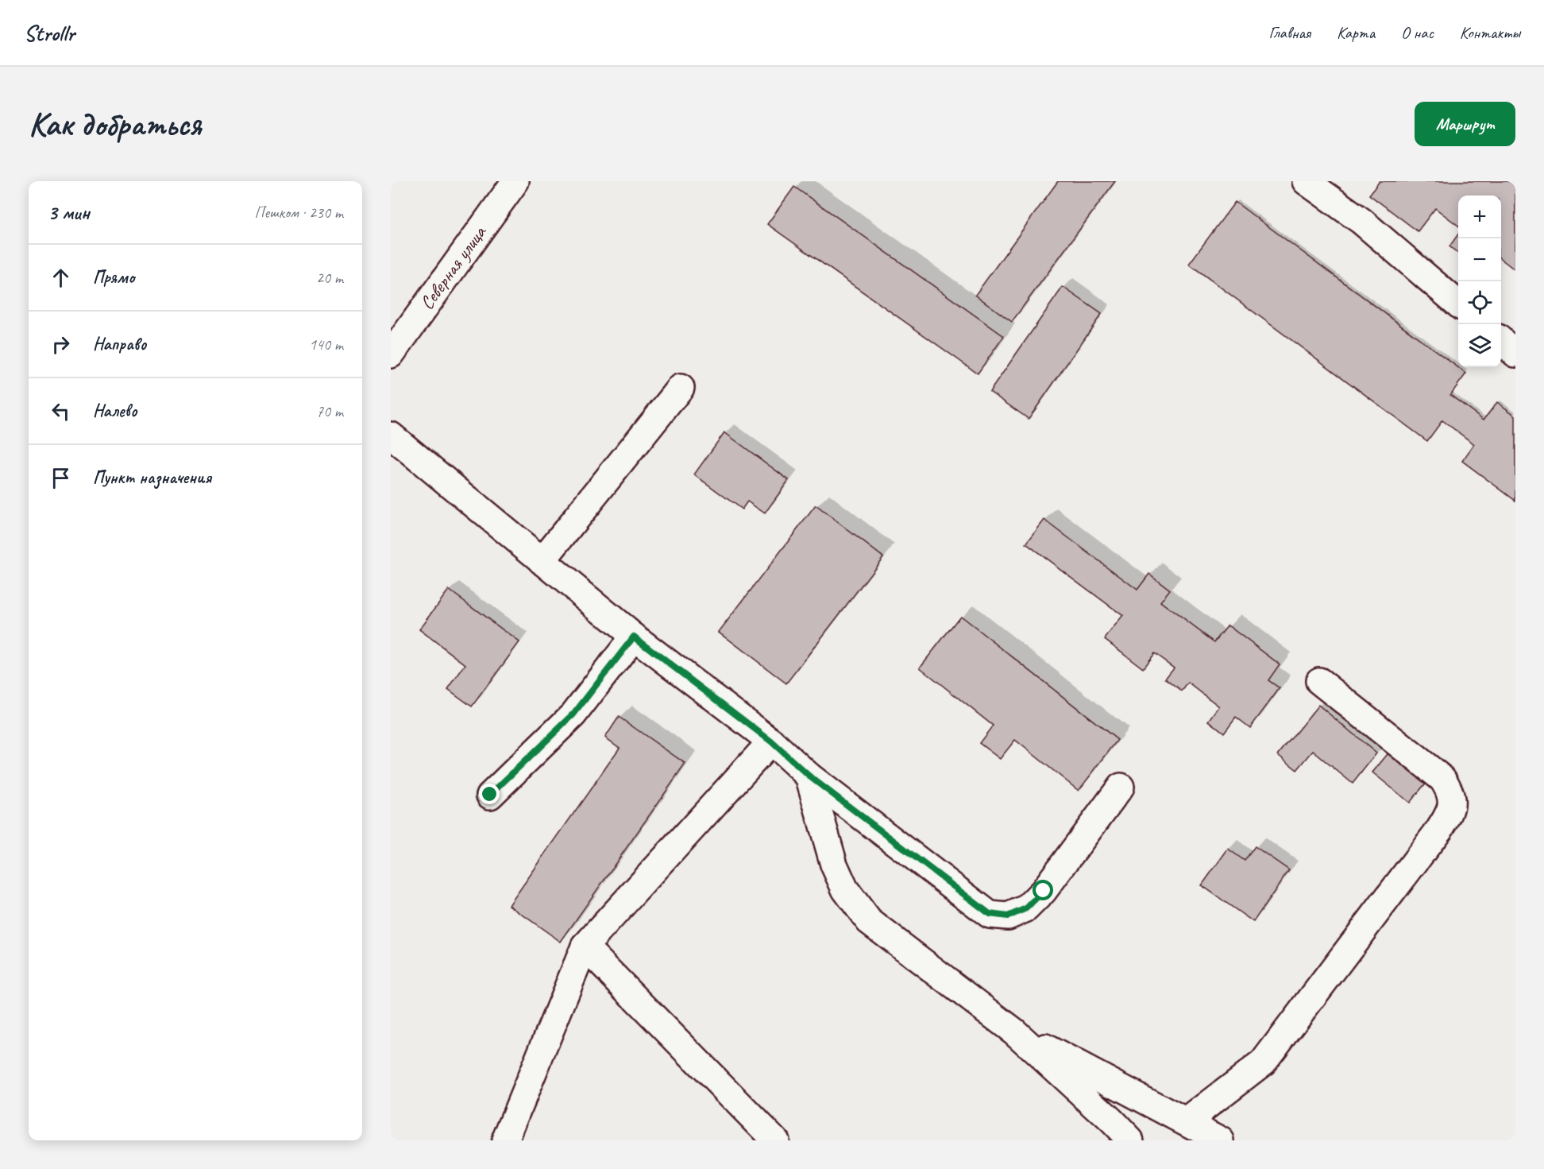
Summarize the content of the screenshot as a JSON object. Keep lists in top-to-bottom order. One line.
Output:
{"streets":{"street":["Северная улица"]},"page":{"header":"Strollr","nav":["Главная","Карта","О нас","Контакты"],"buttons":"Маршрут","title":"Как добраться","heading":["3 мин","Пешком · 230 m"],"map_buttons":["+","−"],"list":[["Прямо","20 m"],["Направо","140 m"],["Налево","70 m"],"Пункт назначения"]}}
